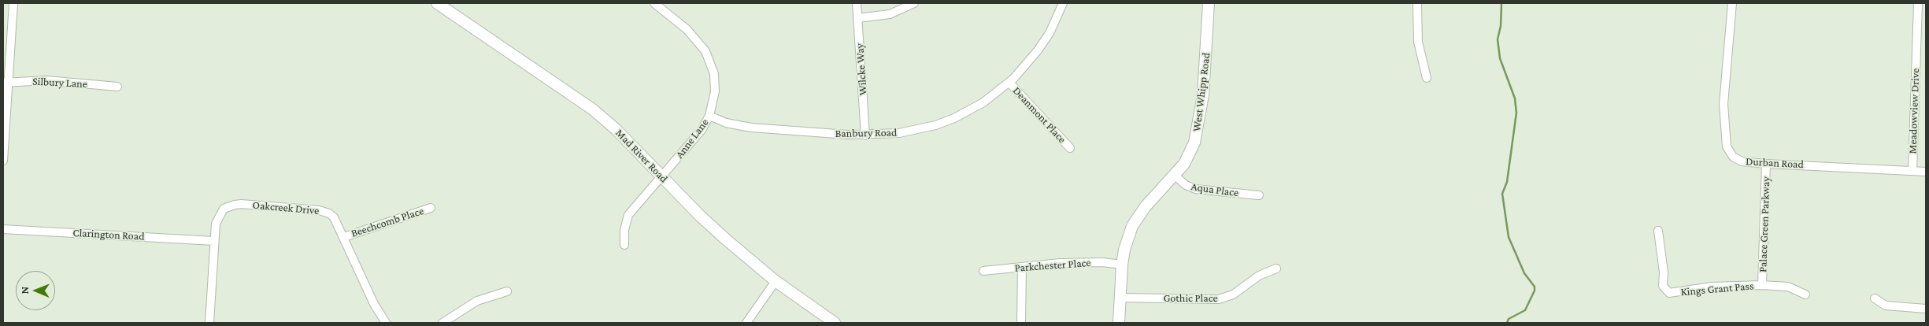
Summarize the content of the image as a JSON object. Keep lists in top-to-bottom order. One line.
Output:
{"streets":{"street":["Wilcke Way","Silbury Lane","West Whipp Road","Meadowview Drive","Deanmont Place","Banbury Road","Anne Lane","Mad River Road","Durban Road","Aqua Place","Oakcreek Drive","Beechcomb Place","Palace Green Parkway","Clarington Road","Parkchester Place","Kings Grant Pass","Gothic Place"]},"crossings":[["Wilcke Way","Banbury Road"],["West Whipp Road","Aqua Place"],["West Whipp Road","Parkchester Place"],["West Whipp Road","Gothic Place"],["Meadowview Drive","Durban Road"],["Deanmont Place","Banbury Road"],["Banbury Road","Anne Lane"],["Anne Lane","Mad River Road"],["Durban Road","Palace Green Parkway"],["Oakcreek Drive","Beechcomb Place"],["Oakcreek Drive","Clarington Road"],["Palace Green Parkway","Kings Grant Pass"]],"north":"left"}
